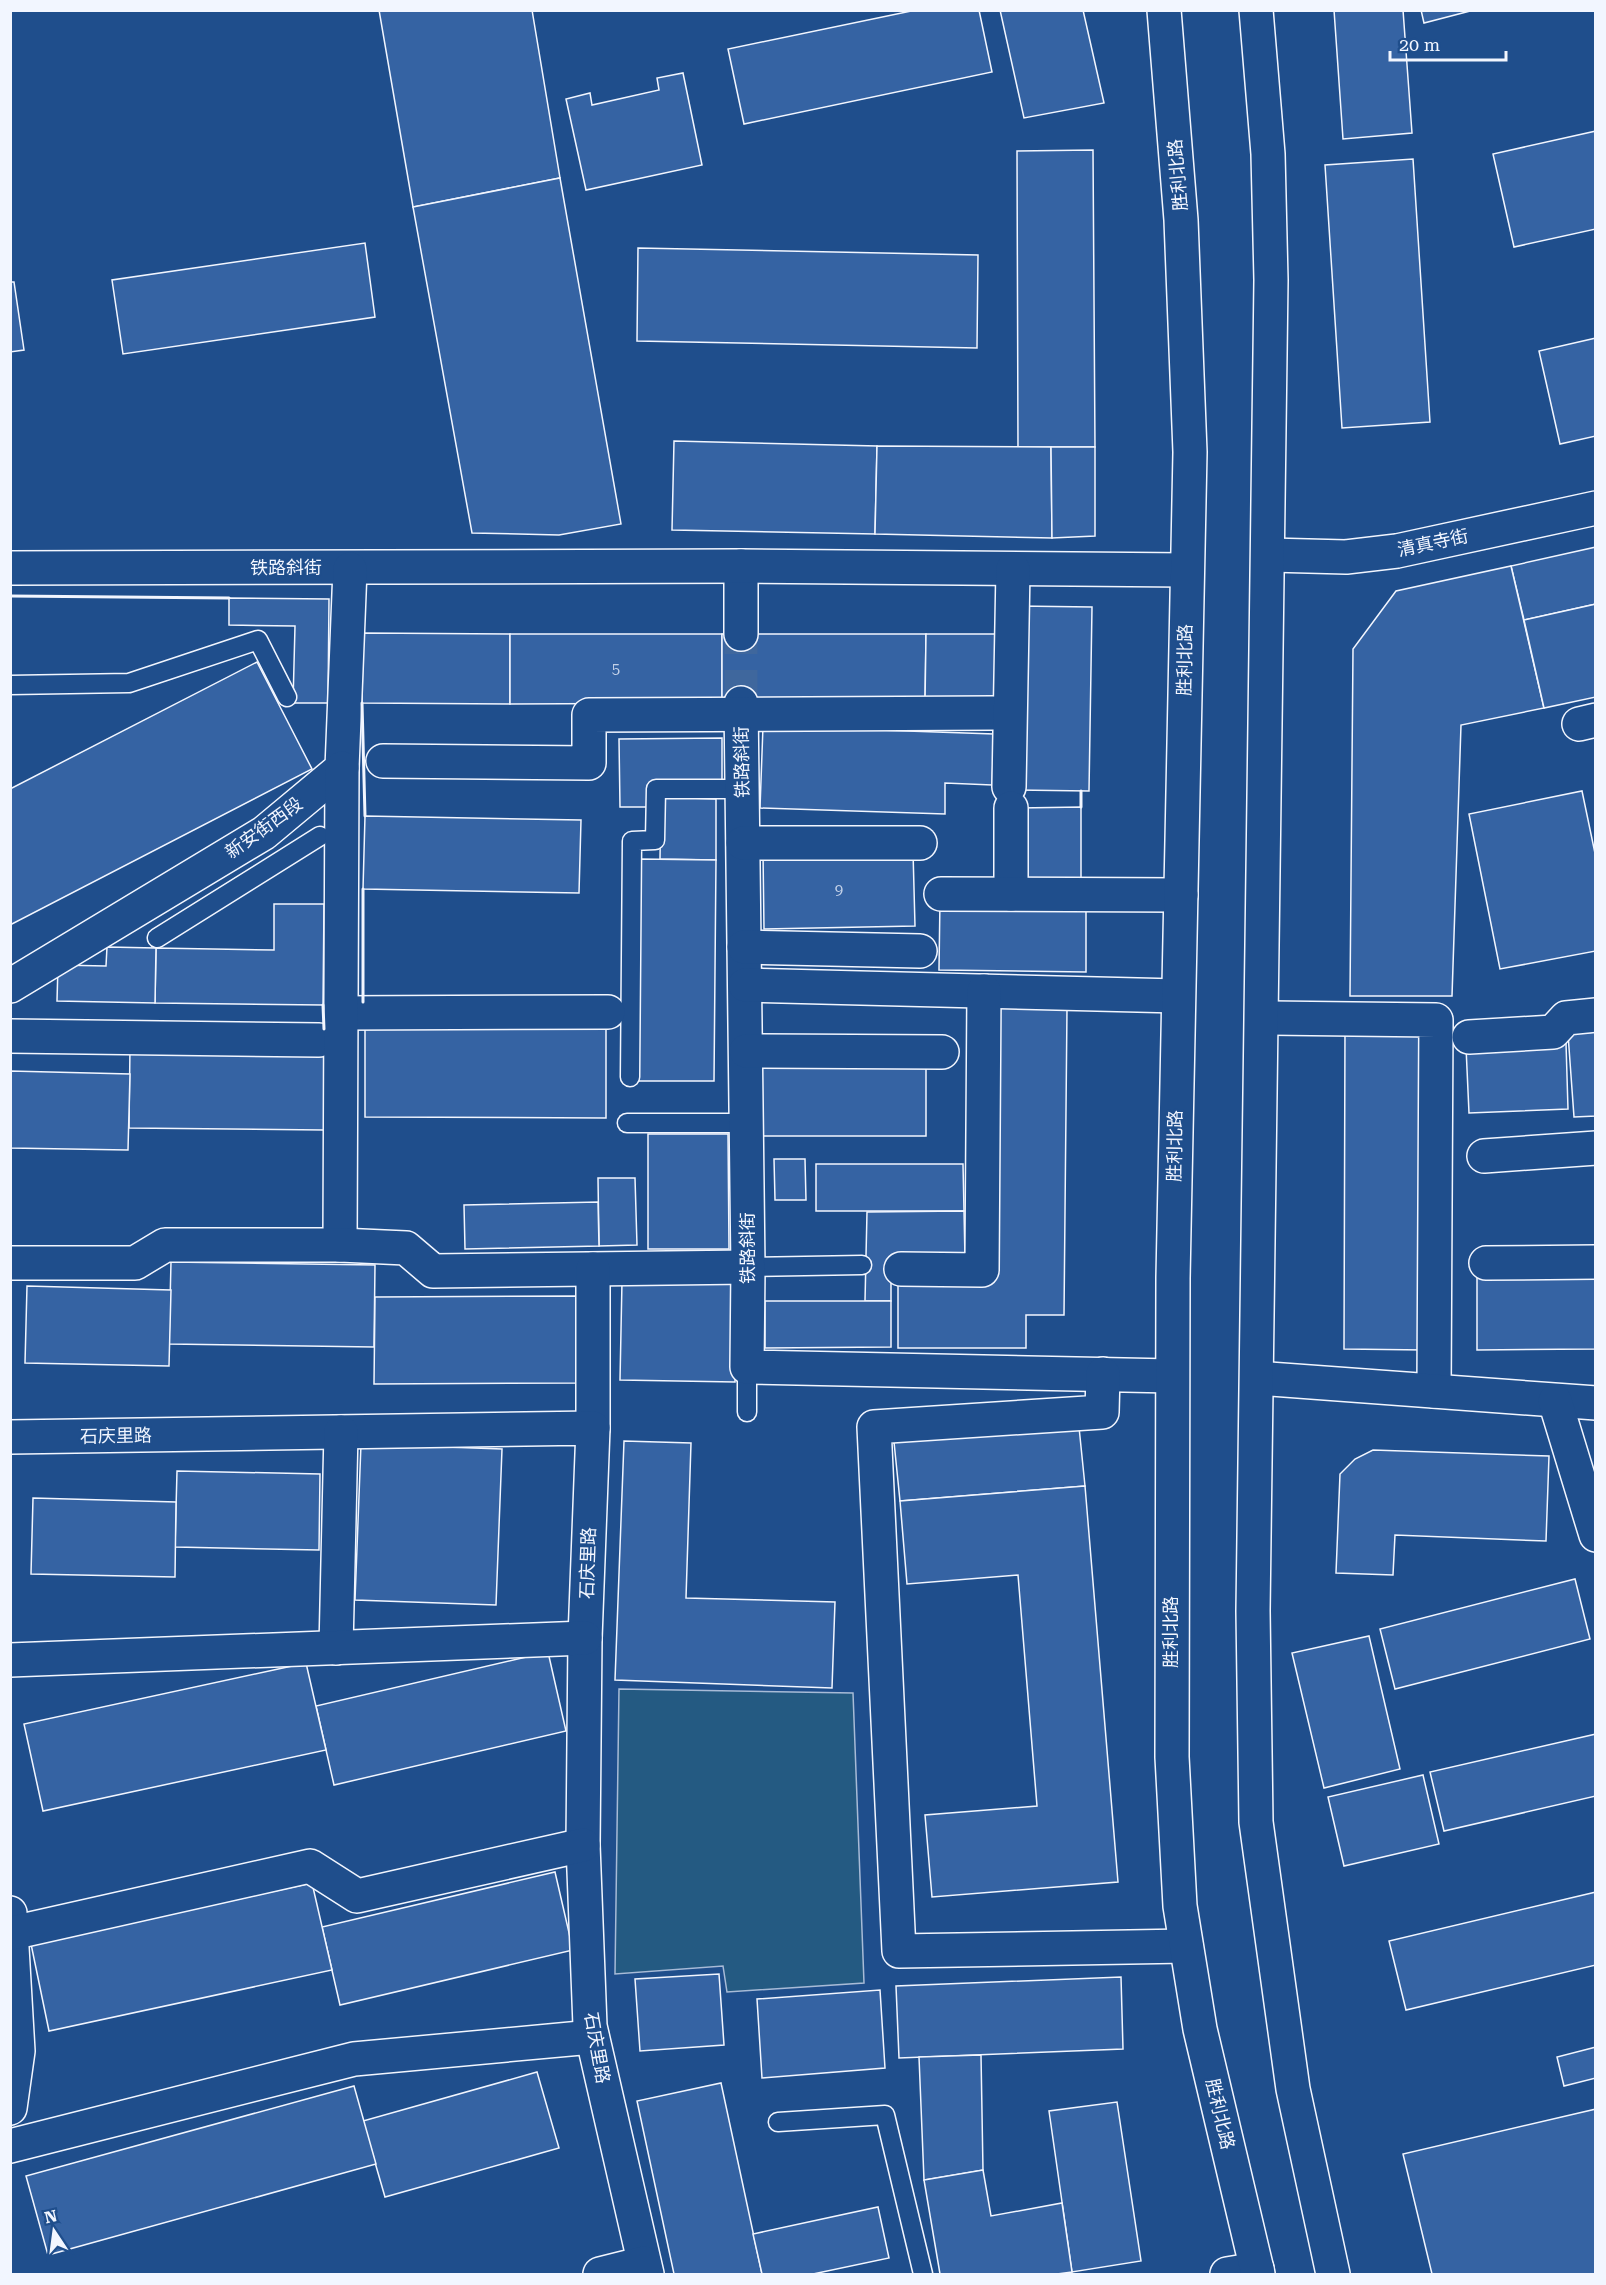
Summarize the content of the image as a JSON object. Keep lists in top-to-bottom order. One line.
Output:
{"streets":{"main road":["胜利北路","清真寺街","铁路斜街","新安街西段","石庆里路"]},"crossings":[["胜利北路","铁路斜街"]],"house_numbers":["5","9"],"scale_bar":"20 m","north":"top"}
